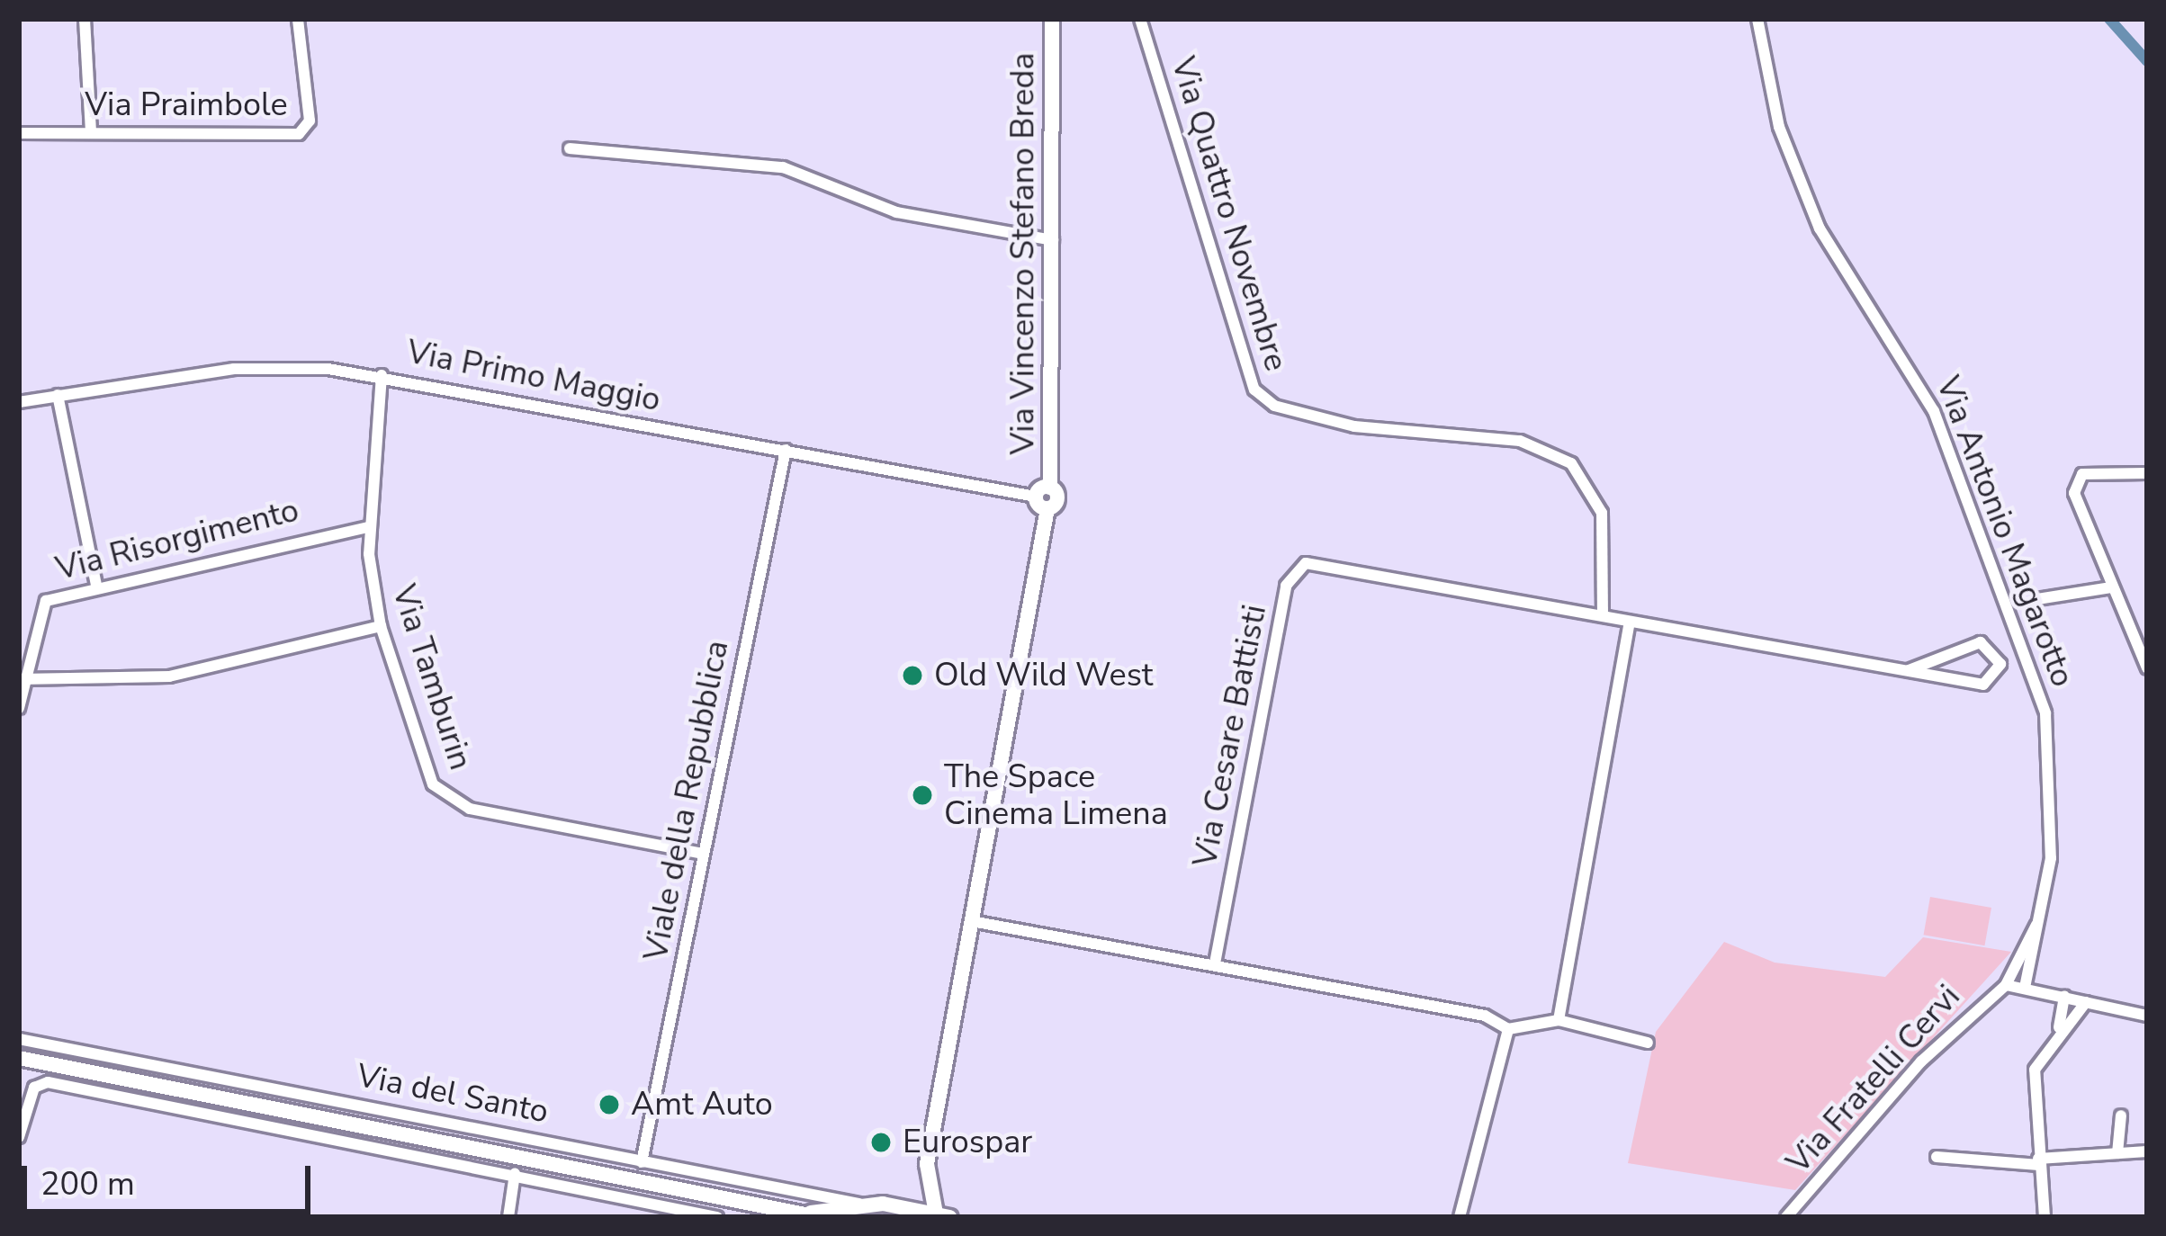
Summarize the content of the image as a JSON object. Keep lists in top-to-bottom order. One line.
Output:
{"streets":{"street":["Via Praimbole","Via Quattro Novembre","Via Vincenzo Stefano Breda","Via Primo Maggio","Via Antonio Magarotto","Via Risorgimento","Via Tamburin","Via Cesare Battisti","Viale della Repubblica","Via Fratelli Cervi","Via del Santo"]},"crossings":[["Via Quattro Novembre","Via Cesare Battisti"],["Via Vincenzo Stefano Breda","Via Primo Maggio"],["Via Vincenzo Stefano Breda","Via del Santo"],["Via Primo Maggio","Via Tamburin"],["Via Primo Maggio","Viale della Repubblica"],["Via Antonio Magarotto","Via Fratelli Cervi"],["Via Risorgimento","Via Tamburin"],["Via Tamburin","Viale della Repubblica"],["Viale della Repubblica","Via del Santo"]],"places":["Old Wild West","The Space Cinema Limena","Amt Auto","Eurospar"],"scale_bar":"200 m"}
